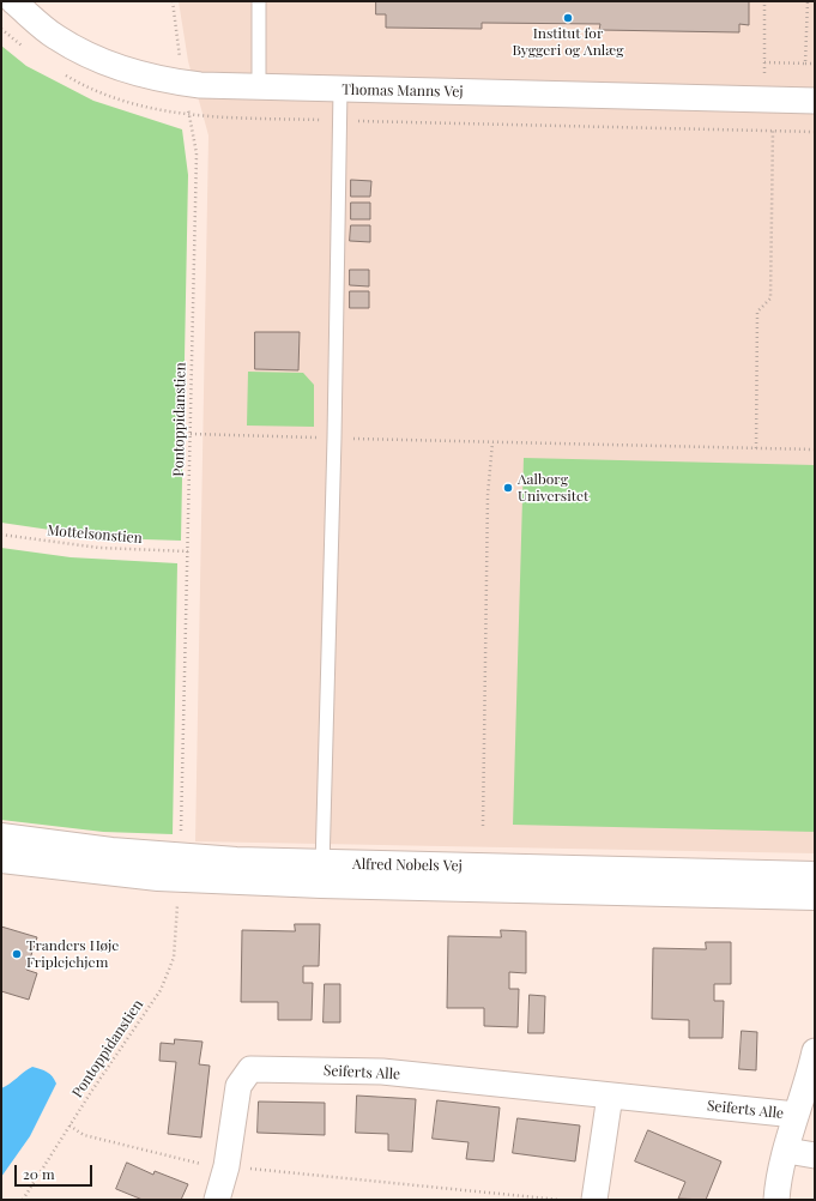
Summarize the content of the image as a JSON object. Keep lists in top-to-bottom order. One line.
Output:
{"streets":{"street":["Thomas Manns Vej","Alfred Nobels Vej","Seiferts Alle"],"path":["Pontoppidanstien","Mottelsonstien"]},"crossings":[["Thomas Manns Vej","Pontoppidanstien"],["Pontoppidanstien","Mottelsonstien"]],"places":["Institut for Byggeri og Anlæg","Aalborg Universitet","Tranders Høje Friplejehjem"],"scale_bar":"20 m"}
